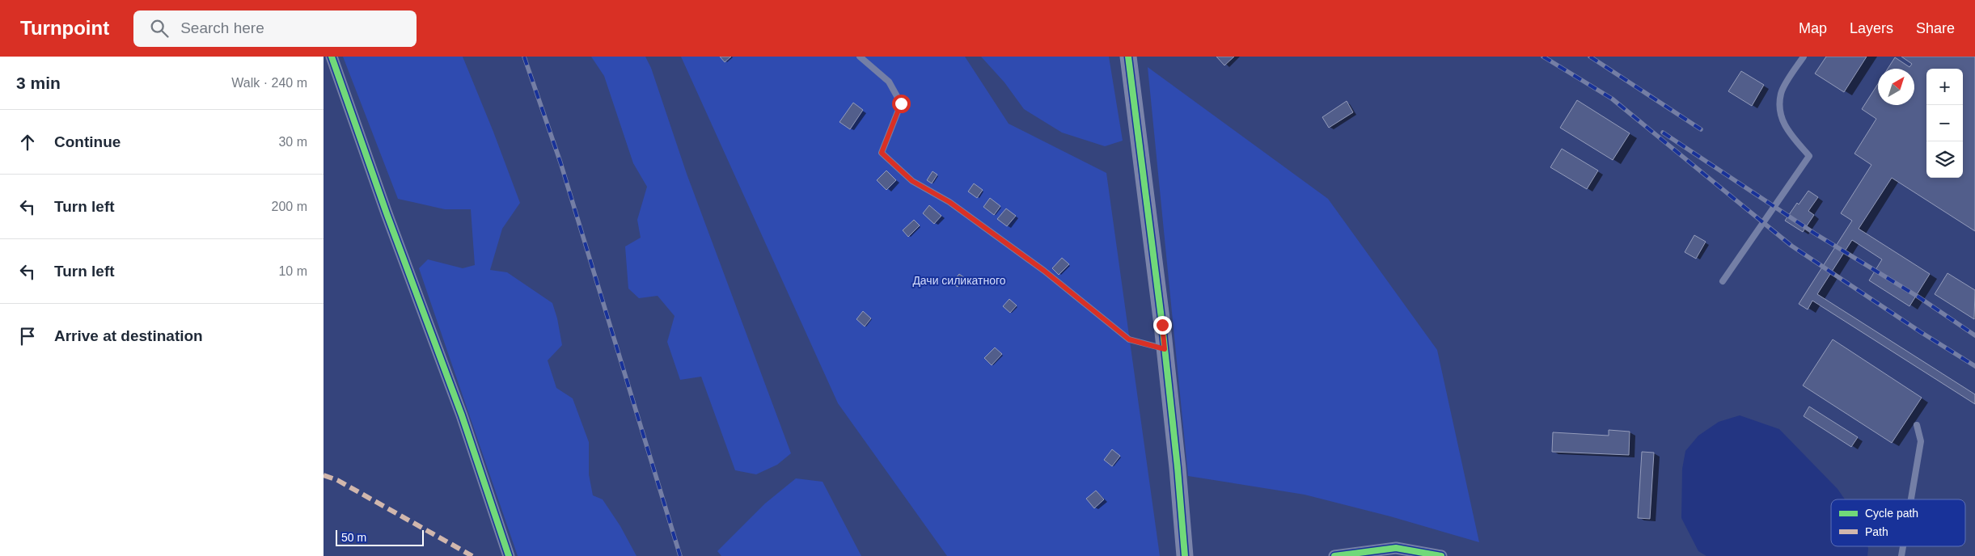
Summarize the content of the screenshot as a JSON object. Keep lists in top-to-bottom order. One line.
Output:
{"parks":["Дачи силикатного"],"legend":["Cycle path","Path"],"scale_bar":"50 m","north":"top right","page":{"header":"Turnpoint","search":"Search here","nav":["Map","Layers","Share"],"heading":["3 min","Walk · 240 m"],"map_buttons":["+","−"],"list":[["Continue","30 m"],["Turn left","200 m"],["Turn left","10 m"],"Arrive at destination"],"scale":"50 m"}}
